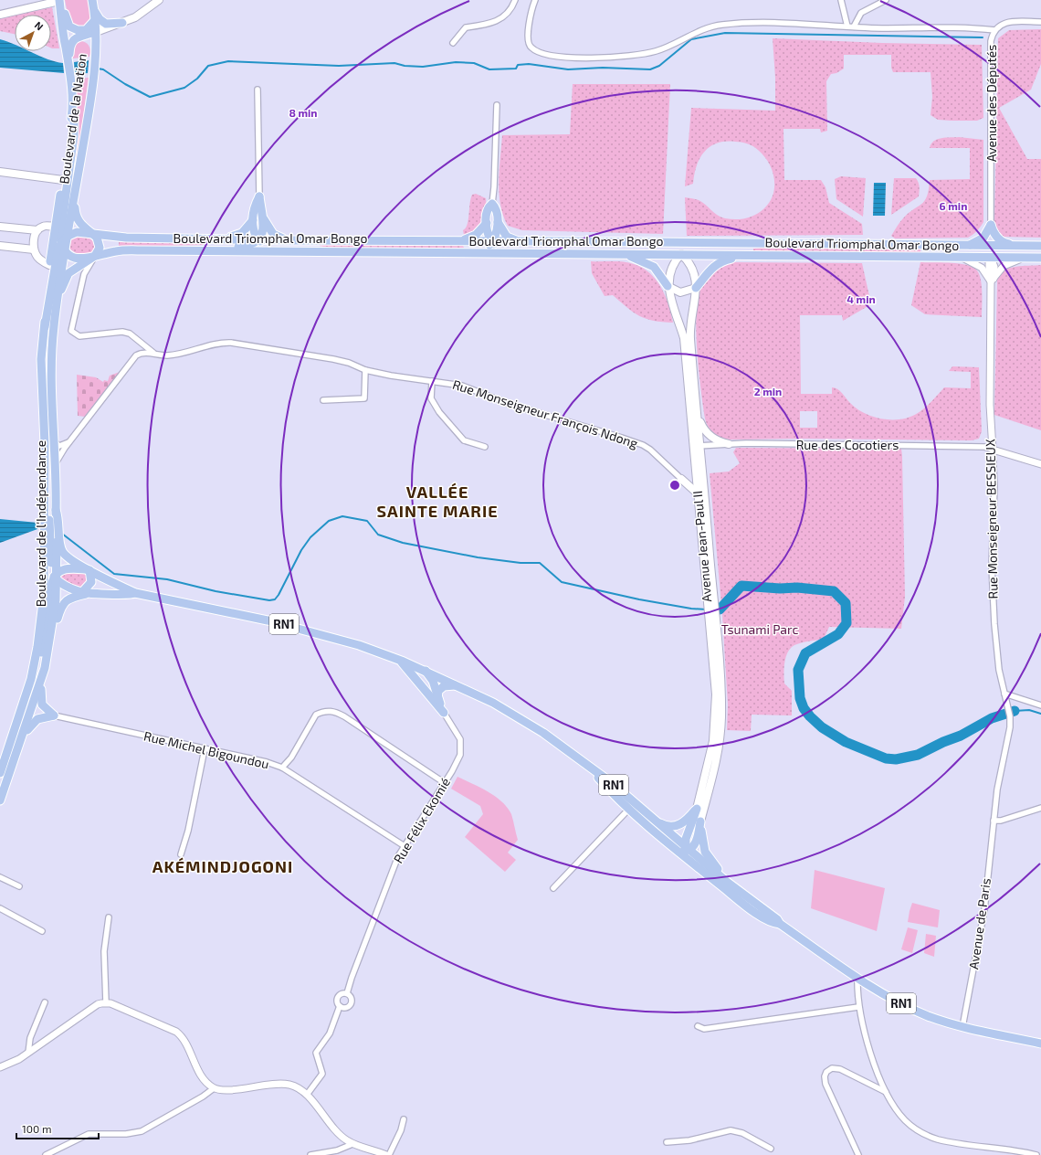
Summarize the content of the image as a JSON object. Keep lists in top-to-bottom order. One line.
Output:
{"streets":{"main road":["Boulevard de la Nation","Boulevard Triomphal Omar Bongo","Boulevard de l'Indépendance","Avenue Jean-Paul II","RN1"],"street":["Avenue des Députés","Rue Monseigneur François Ndong","Rue des Cocotiers","Rue Monseigneur BESSIEUX","Rue Michel Bigoundou","Rue Félix Ekomié","Avenue de Paris"]},"crossings":[["Boulevard de la Nation","Boulevard Triomphal Omar Bongo"],["Boulevard de la Nation","Boulevard de l'Indépendance"],["Boulevard Triomphal Omar Bongo","Rue Monseigneur BESSIEUX"],["Boulevard Triomphal Omar Bongo","Boulevard de l'Indépendance"],["Boulevard Triomphal Omar Bongo","Avenue Jean-Paul II"],["Rue Monseigneur François Ndong","Boulevard de l'Indépendance"],["Rue des Cocotiers","Rue Monseigneur BESSIEUX"],["Rue des Cocotiers","Avenue Jean-Paul II"],["Rue Monseigneur BESSIEUX","Avenue de Paris"],["Boulevard de l'Indépendance","RN1"],["RN1","Avenue de Paris"],["Rue Michel Bigoundou","Rue Félix Ekomié"]],"districts":["VALLÉE SAINTE MARIE","AKÉMINDJOGONI"],"parks":["Tsunami Parc"],"scale_bar":"100 m","north":"top right","rings":["8 min","6 min","4 min","2 min"]}
